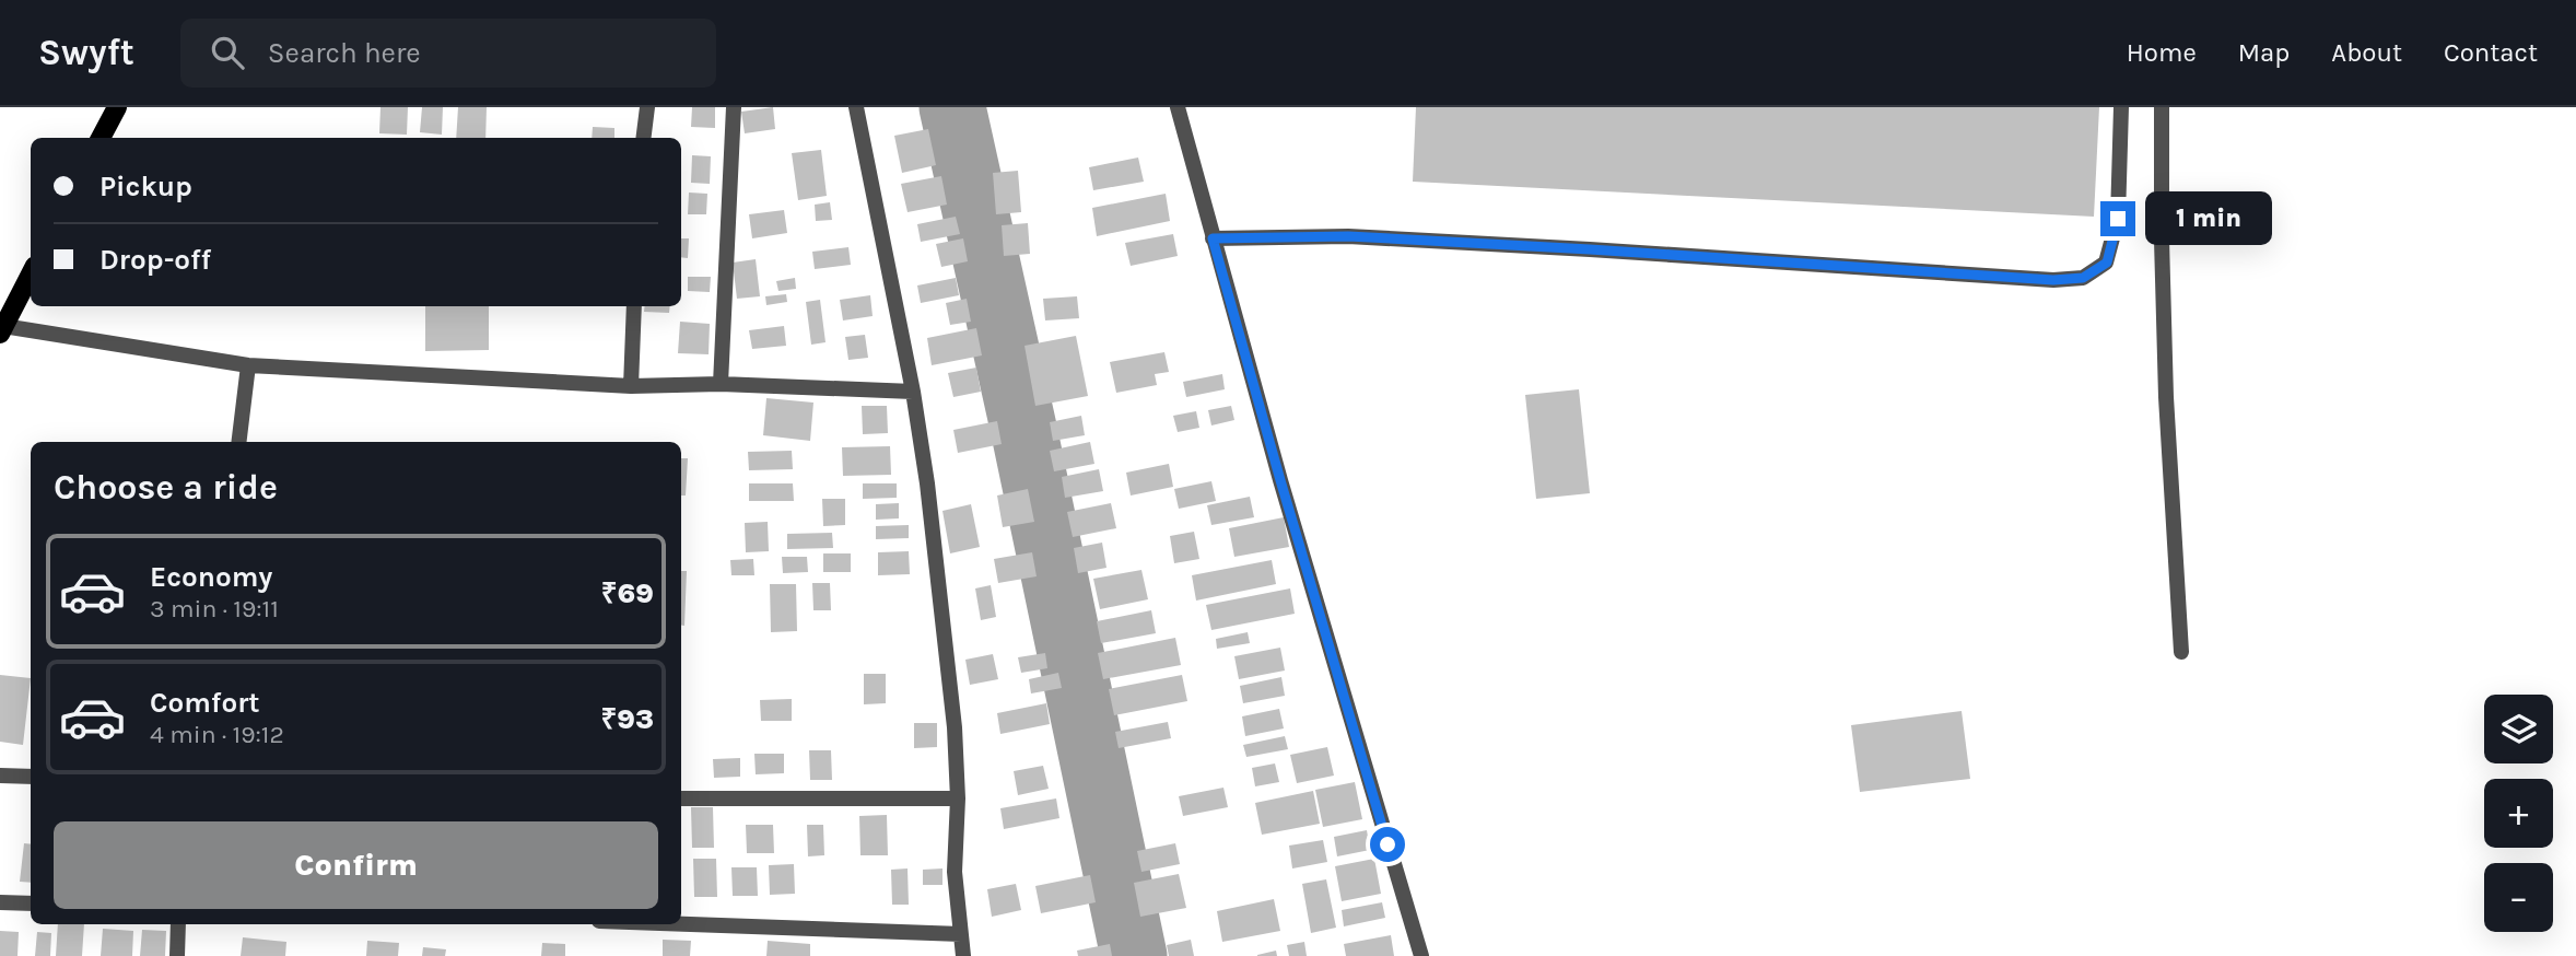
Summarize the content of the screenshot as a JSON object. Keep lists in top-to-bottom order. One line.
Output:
{"page":{"header":"Swyft","search":"Search here","nav":["Home","Map","About","Contact"],"banner":["Pickup","Drop-off"],"bubble":"1 min","heading":"Choose a ride","list":[{"name":"Economy","note":"3 min · 19:11","value":"₹69"},{"name":"Comfort","note":"4 min · 19:12","value":"₹93"}],"map_buttons":["+","−"],"buttons":"Confirm"}}
